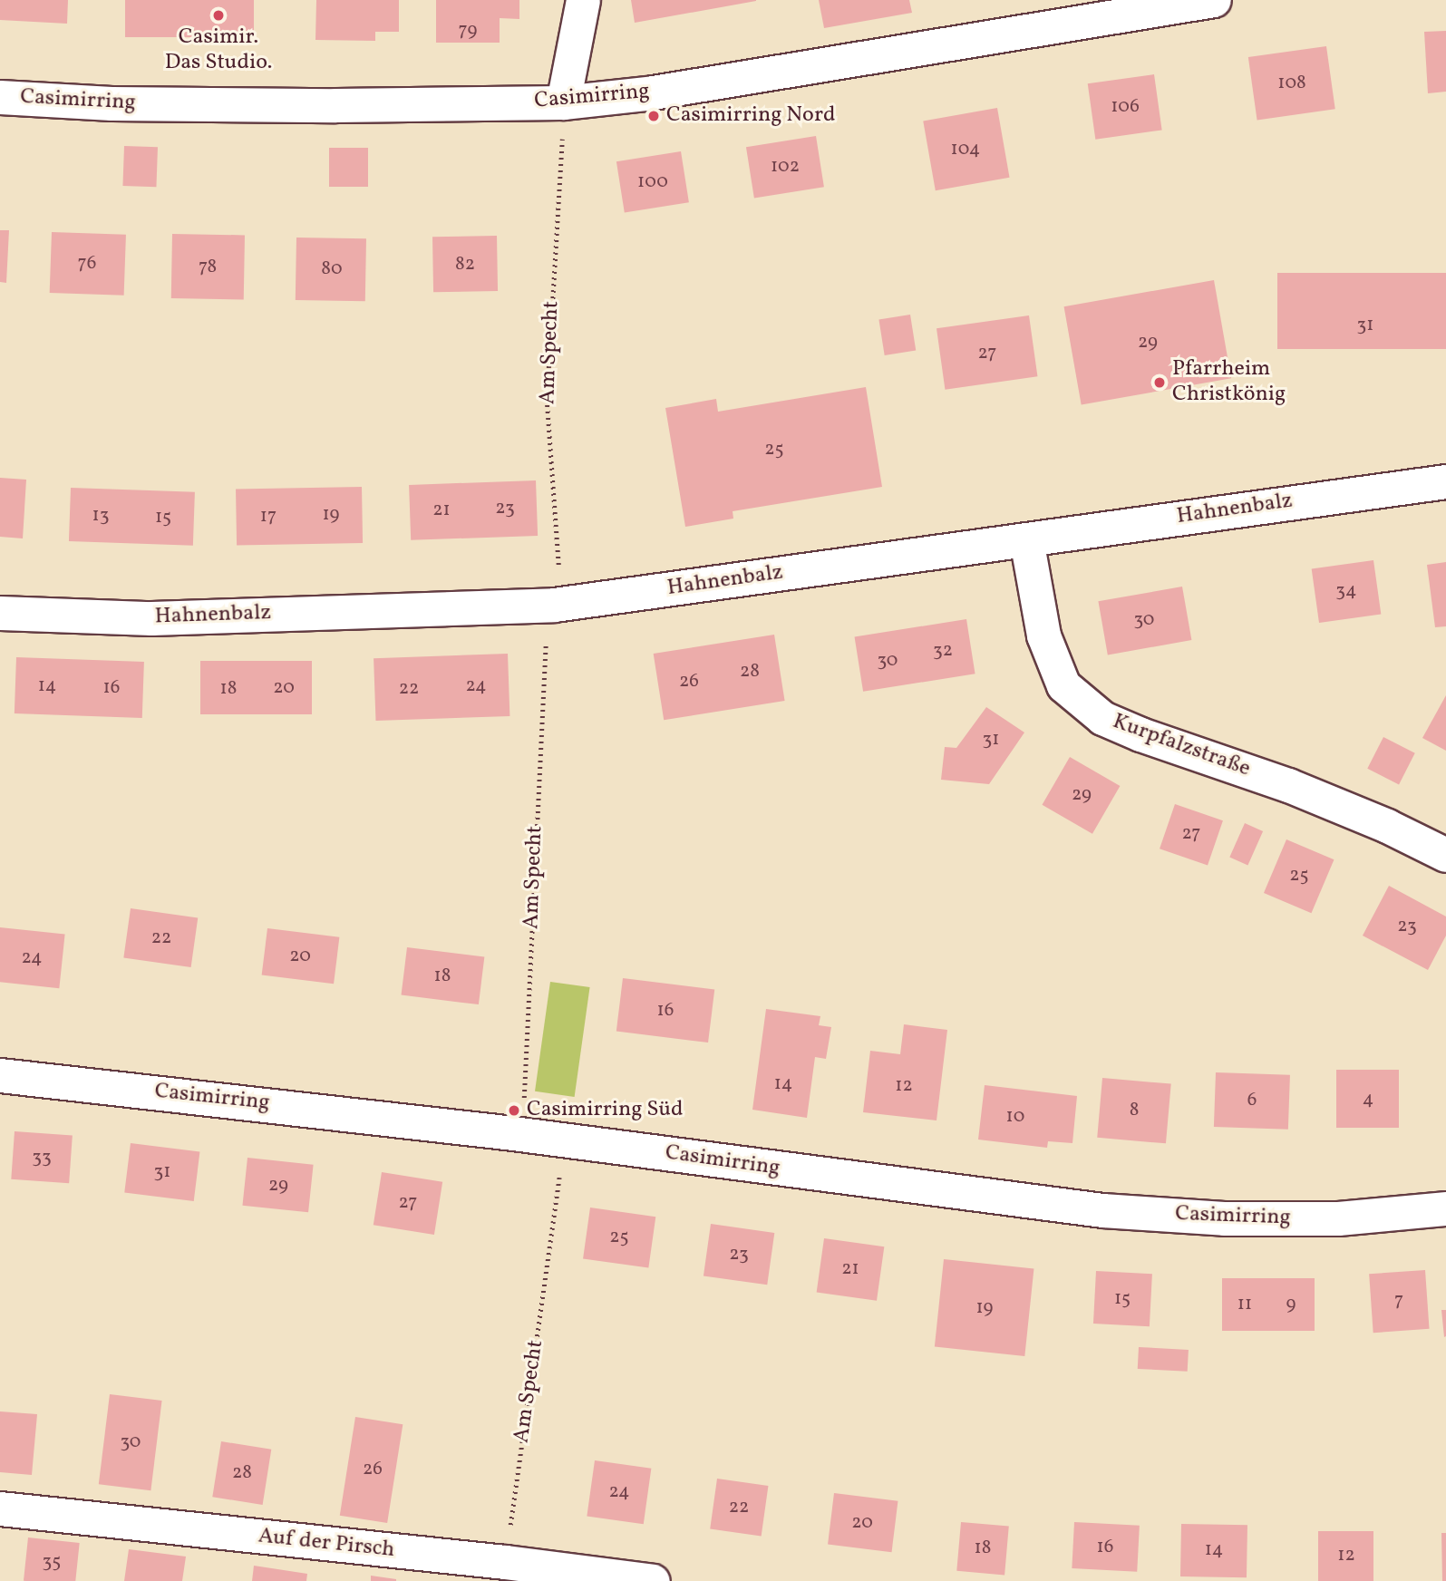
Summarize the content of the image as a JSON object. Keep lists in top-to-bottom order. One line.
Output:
{"streets":{"street":["Casimirring","Hahnenbalz","Kurpfalzstraße","Auf der Pirsch"],"path":["Am Specht"]},"crossings":[["Casimirring","Am Specht"],["Hahnenbalz","Kurpfalzstraße"]],"places":["Casimir. Das Studio.","Casimirring Nord","Pfarrheim Christkönig","Casimirring Süd"],"house_numbers":["79","108","106","104","102","100","76","82","78","80","31","29","27","25","23","21","19","13","17","15","34","30","32","30","28","26","14","24","16","20","18","22","31","29","27","25","23","22","20","24","18","16","14","12","4","6","8","10","33","31","29","27","25","23","21","15","7","11","9","19","30","26","28","24","22","20","16","18","14","12","35"]}
